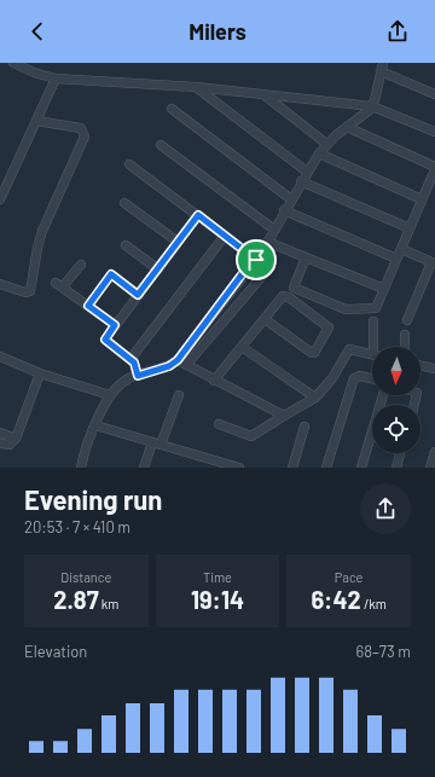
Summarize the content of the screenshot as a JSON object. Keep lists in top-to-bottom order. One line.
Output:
{"north":"bottom","page":{"header":"Milers","heading":["Evening run","20:53 · 7 × 410 m"],"stats":[["Distance","2.87 km"],["Time","19:14"],["Pace","6:42 /km"]],"chart":["Elevation","68–73 m"]}}
